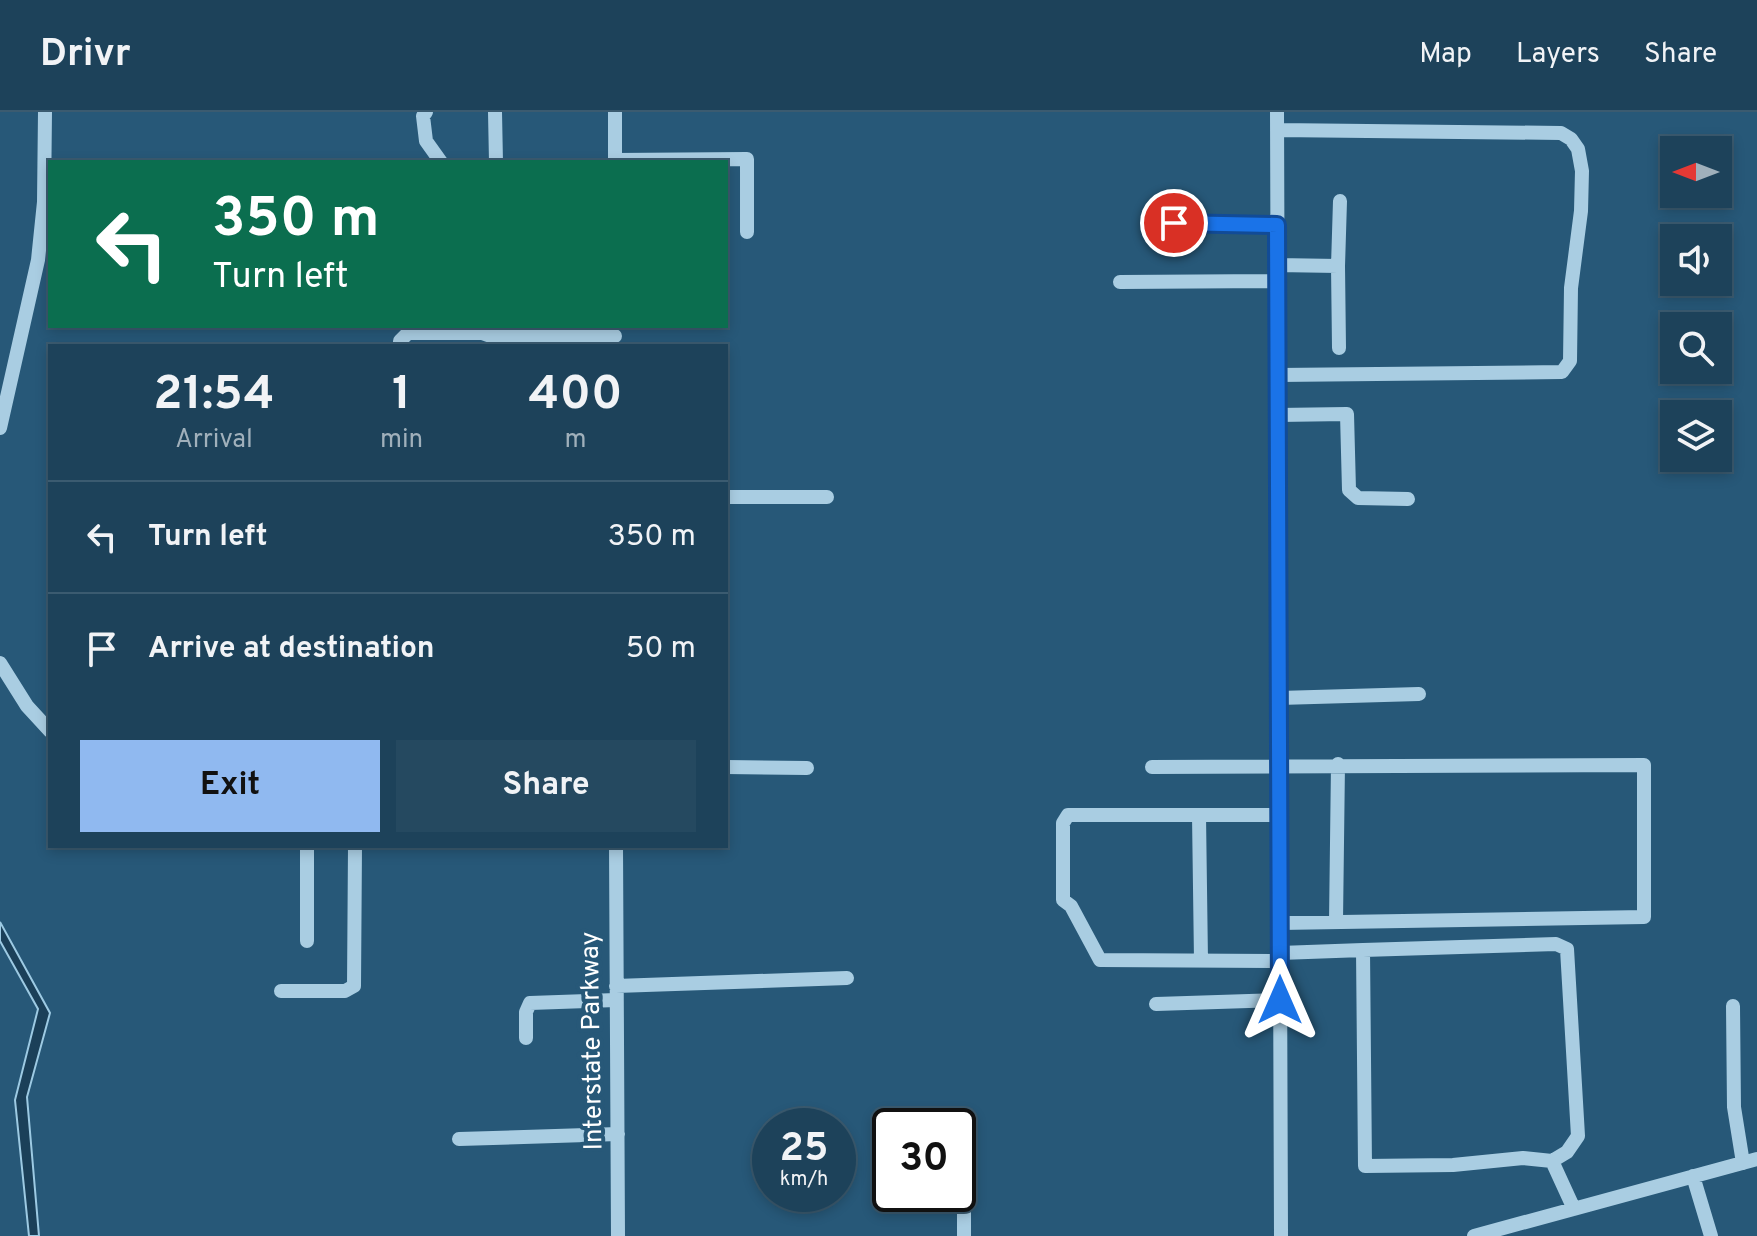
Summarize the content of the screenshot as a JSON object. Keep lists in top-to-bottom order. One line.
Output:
{"streets":{"street":["Interstate Parkway"]},"north":"left","page":{"header":"Drivr","nav":["Map","Layers","Share"],"turn":["350 m","Turn left"],"eta":["21:54","Arrival","1","min","400","m"],"list":[{"name":"Turn left","value":"350 m"},{"name":"Arrive at destination","value":"50 m"}],"buttons":["Exit","Share"],"speed":"25 km/h","limit":"30"}}
